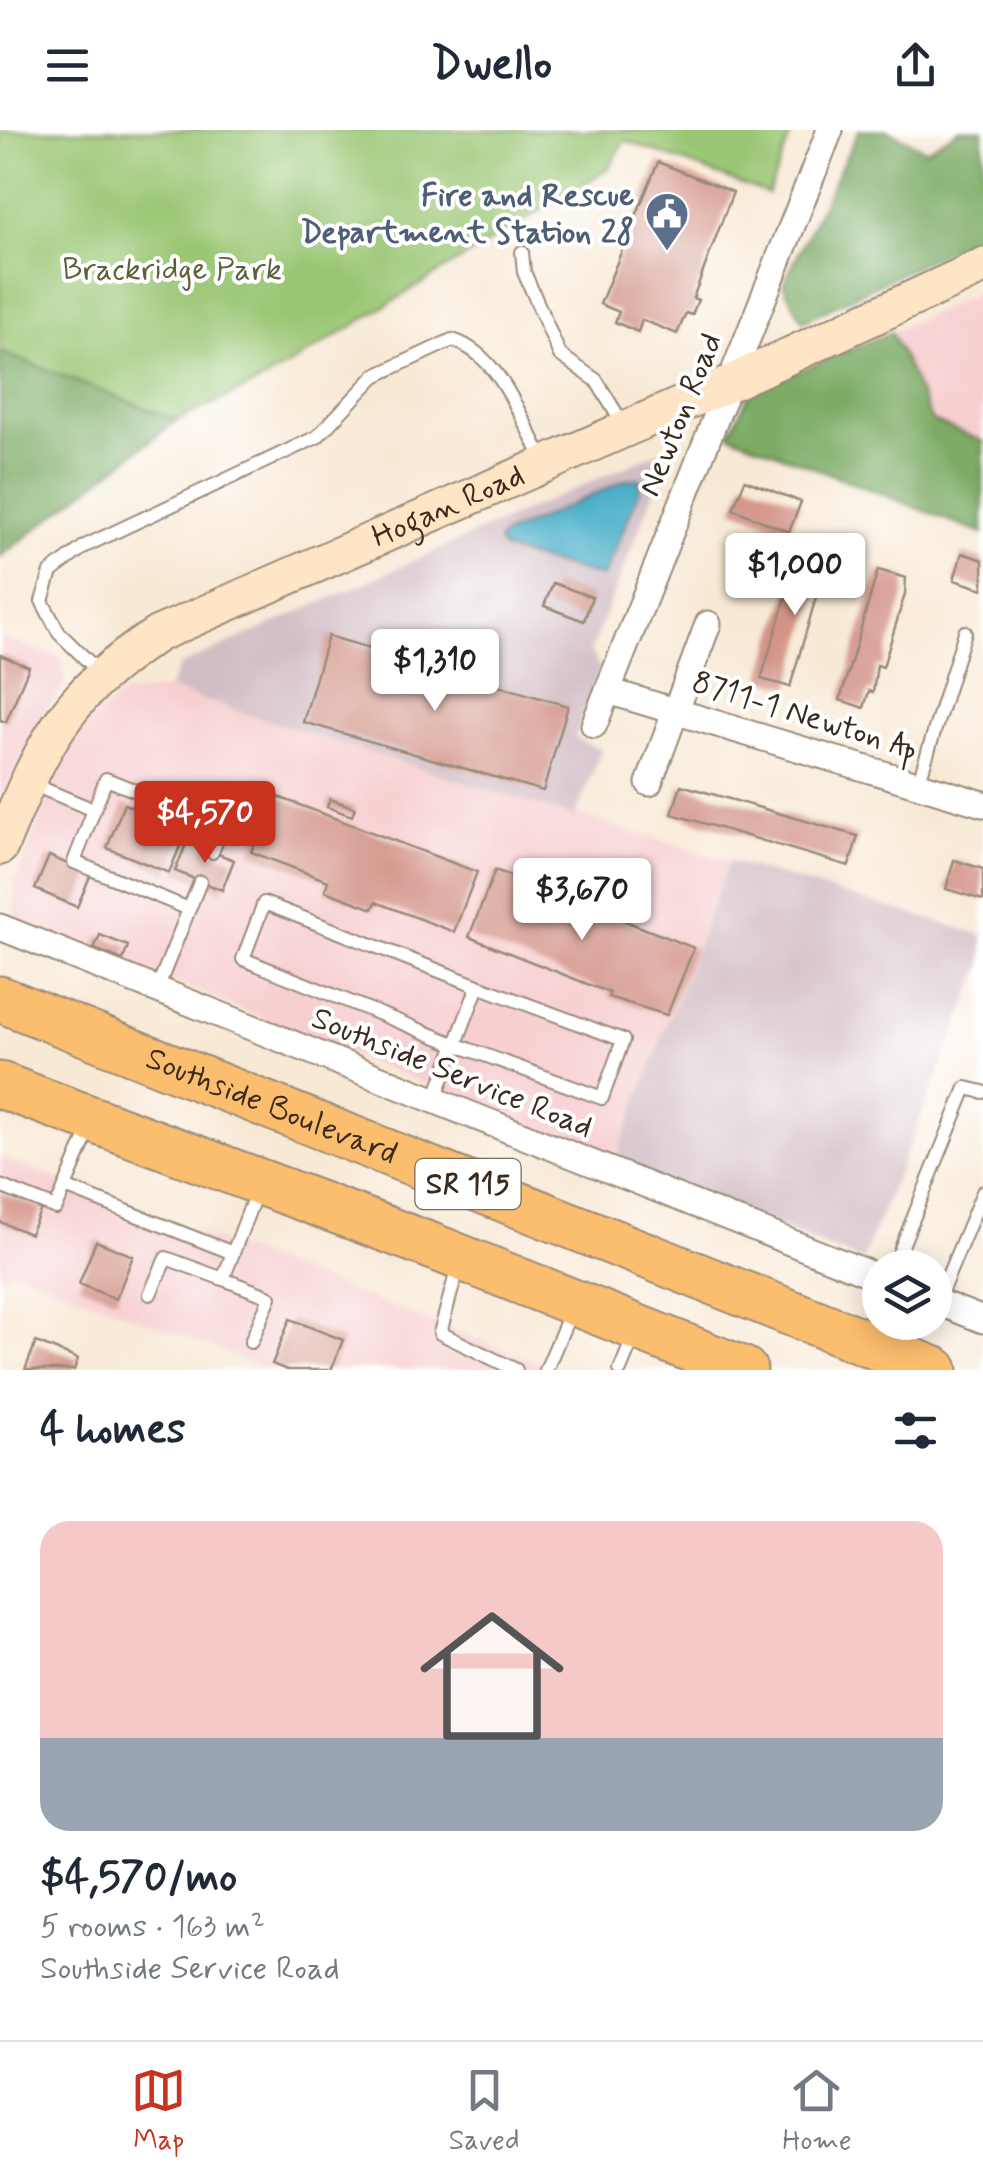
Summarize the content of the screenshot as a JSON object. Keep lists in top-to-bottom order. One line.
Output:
{"streets":{"highway":["Southside Boulevard","SR 115"],"main road":["Hogan Road"],"street":["Newton Road","8711-1 Newton Ap","Southside Service Road"]},"crossings":[["Newton Road","Hogan Road"],["Newton Road","8711-1 Newton Ap"]],"parks":["Brackridge Park"],"places":{"public building":["Fire and Rescue Department Station 28"]},"page":{"header":"Dwello","price":["$1,000","$1,310","$4,570","$3,670"],"heading":"4 homes","list":[{"name":"$4,570/mo","note":"5 rooms · 163 m² · Southside Service Road"}],"tabs":["Map","Saved","Home"]}}
